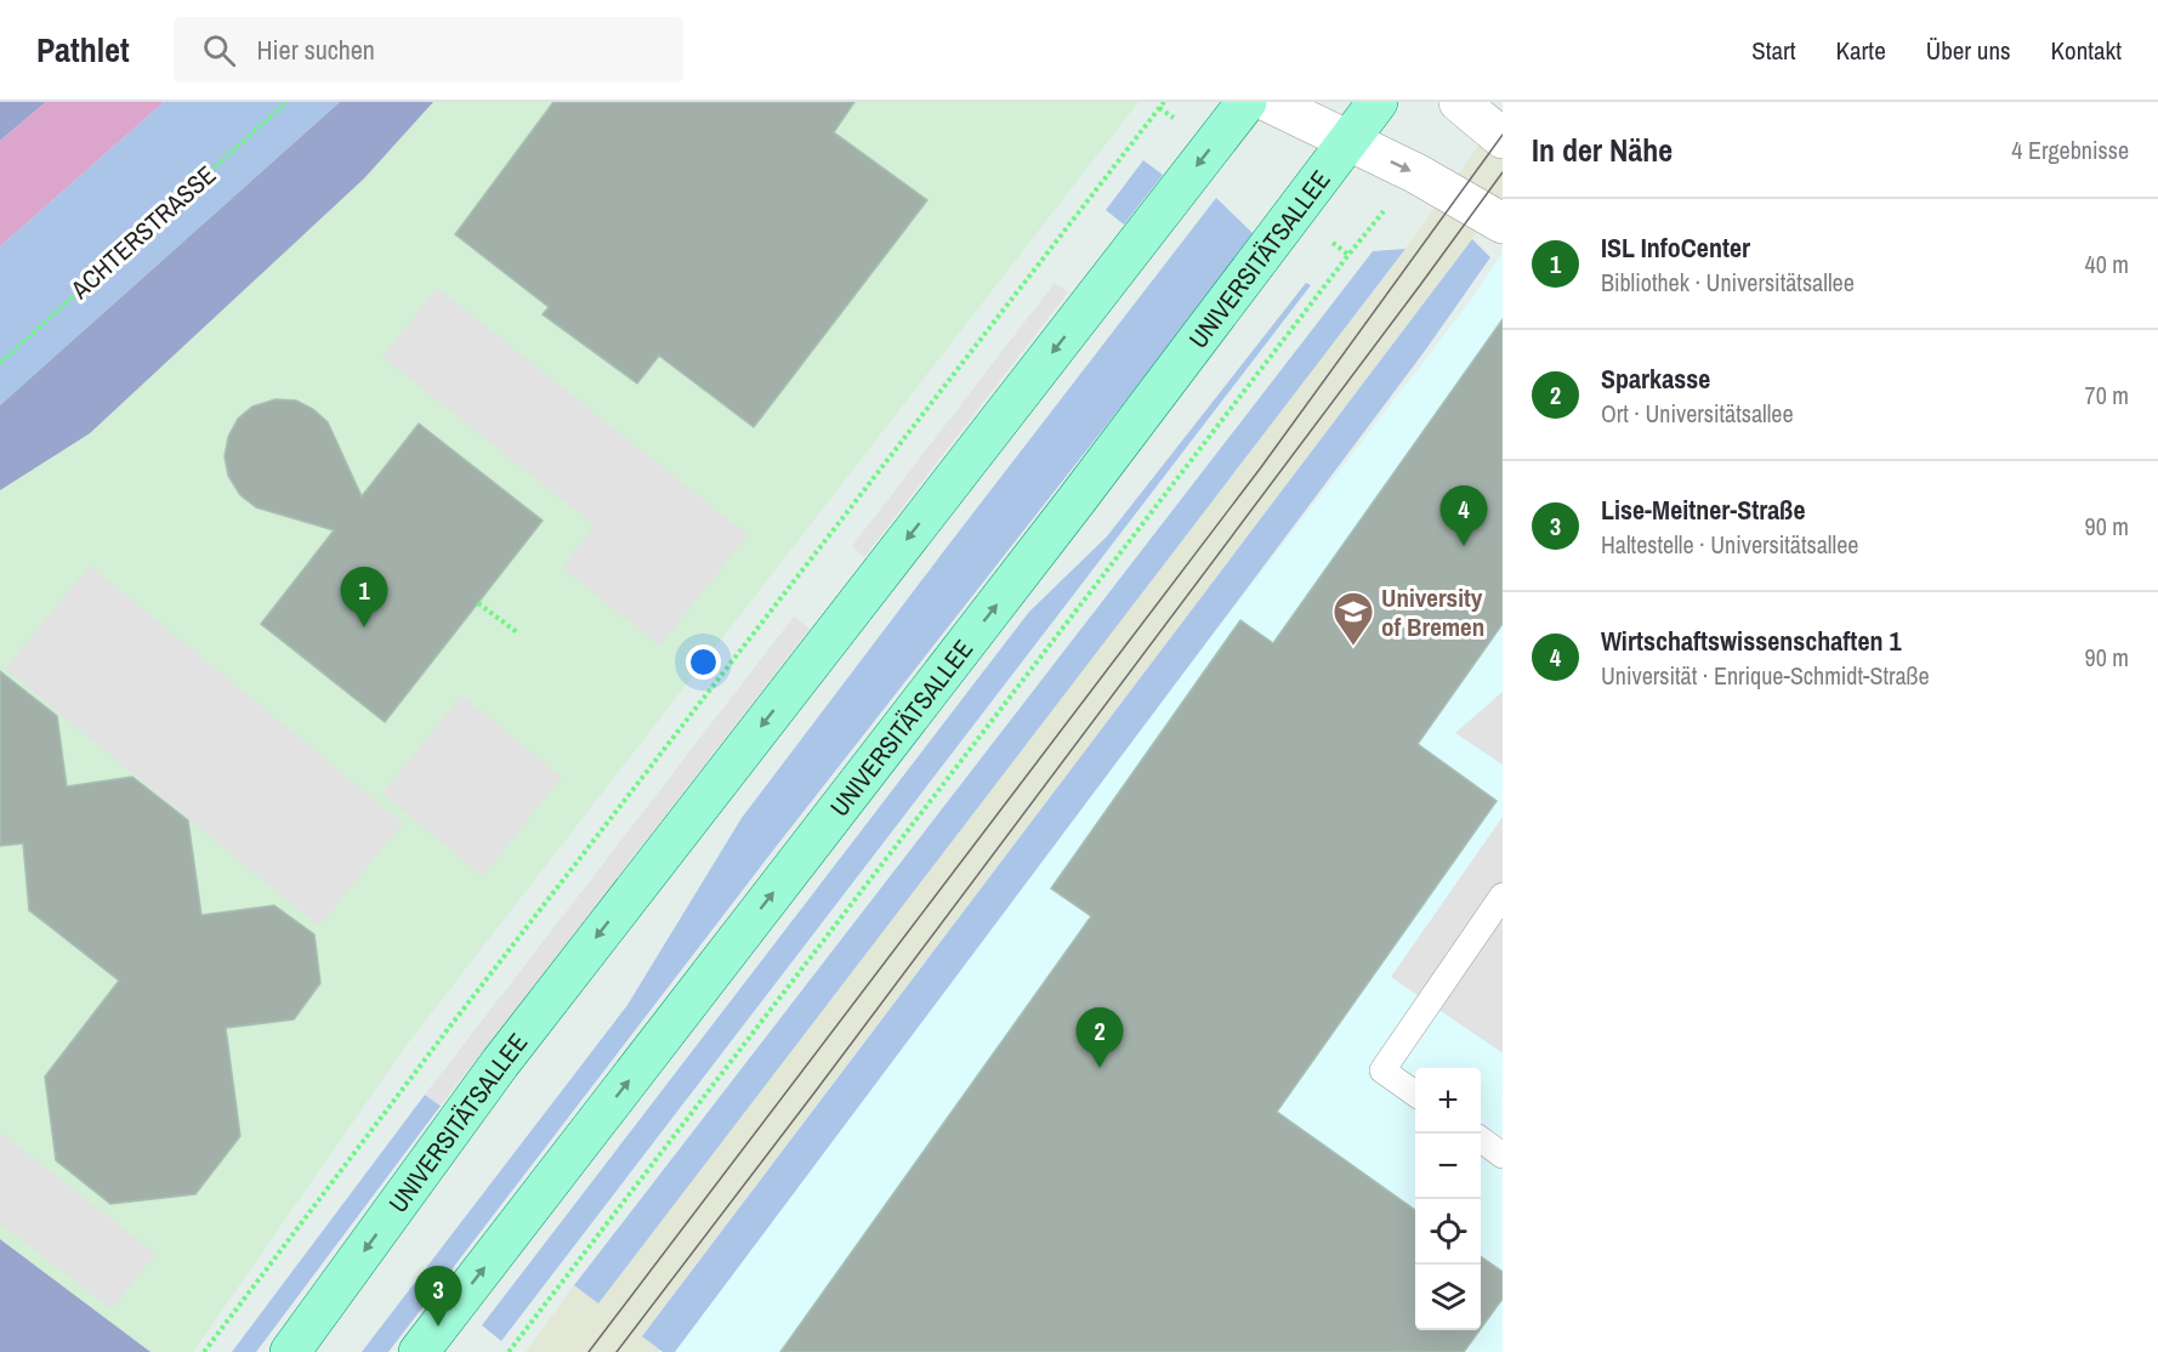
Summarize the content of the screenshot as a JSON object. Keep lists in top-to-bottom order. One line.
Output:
{"streets":{"main road":["UNIVERSITÄTSALLEE"],"path":["ACHTERSTRASSE"]},"places":{"school or university":["University of Bremen"]},"page":{"header":"Pathlet","search":"Hier suchen","nav":["Start","Karte","Über uns","Kontakt"],"heading":["In der Nähe","4 Ergebnisse"],"list":[{"mark":"1","name":"ISL InfoCenter","note":"Bibliothek · Universitätsallee","value":"40 m"},{"mark":"2","name":"Sparkasse","note":"Ort · Universitätsallee","value":"70 m"},{"mark":"3","name":"Lise-Meitner-Straße","note":"Haltestelle · Universitätsallee","value":"90 m"},{"mark":"4","name":"Wirtschaftswissenschaften 1","note":"Universität · Enrique-Schmidt-Straße","value":"90 m"}],"pins":["4","1","2","3"],"map_buttons":["+","−"]}}
